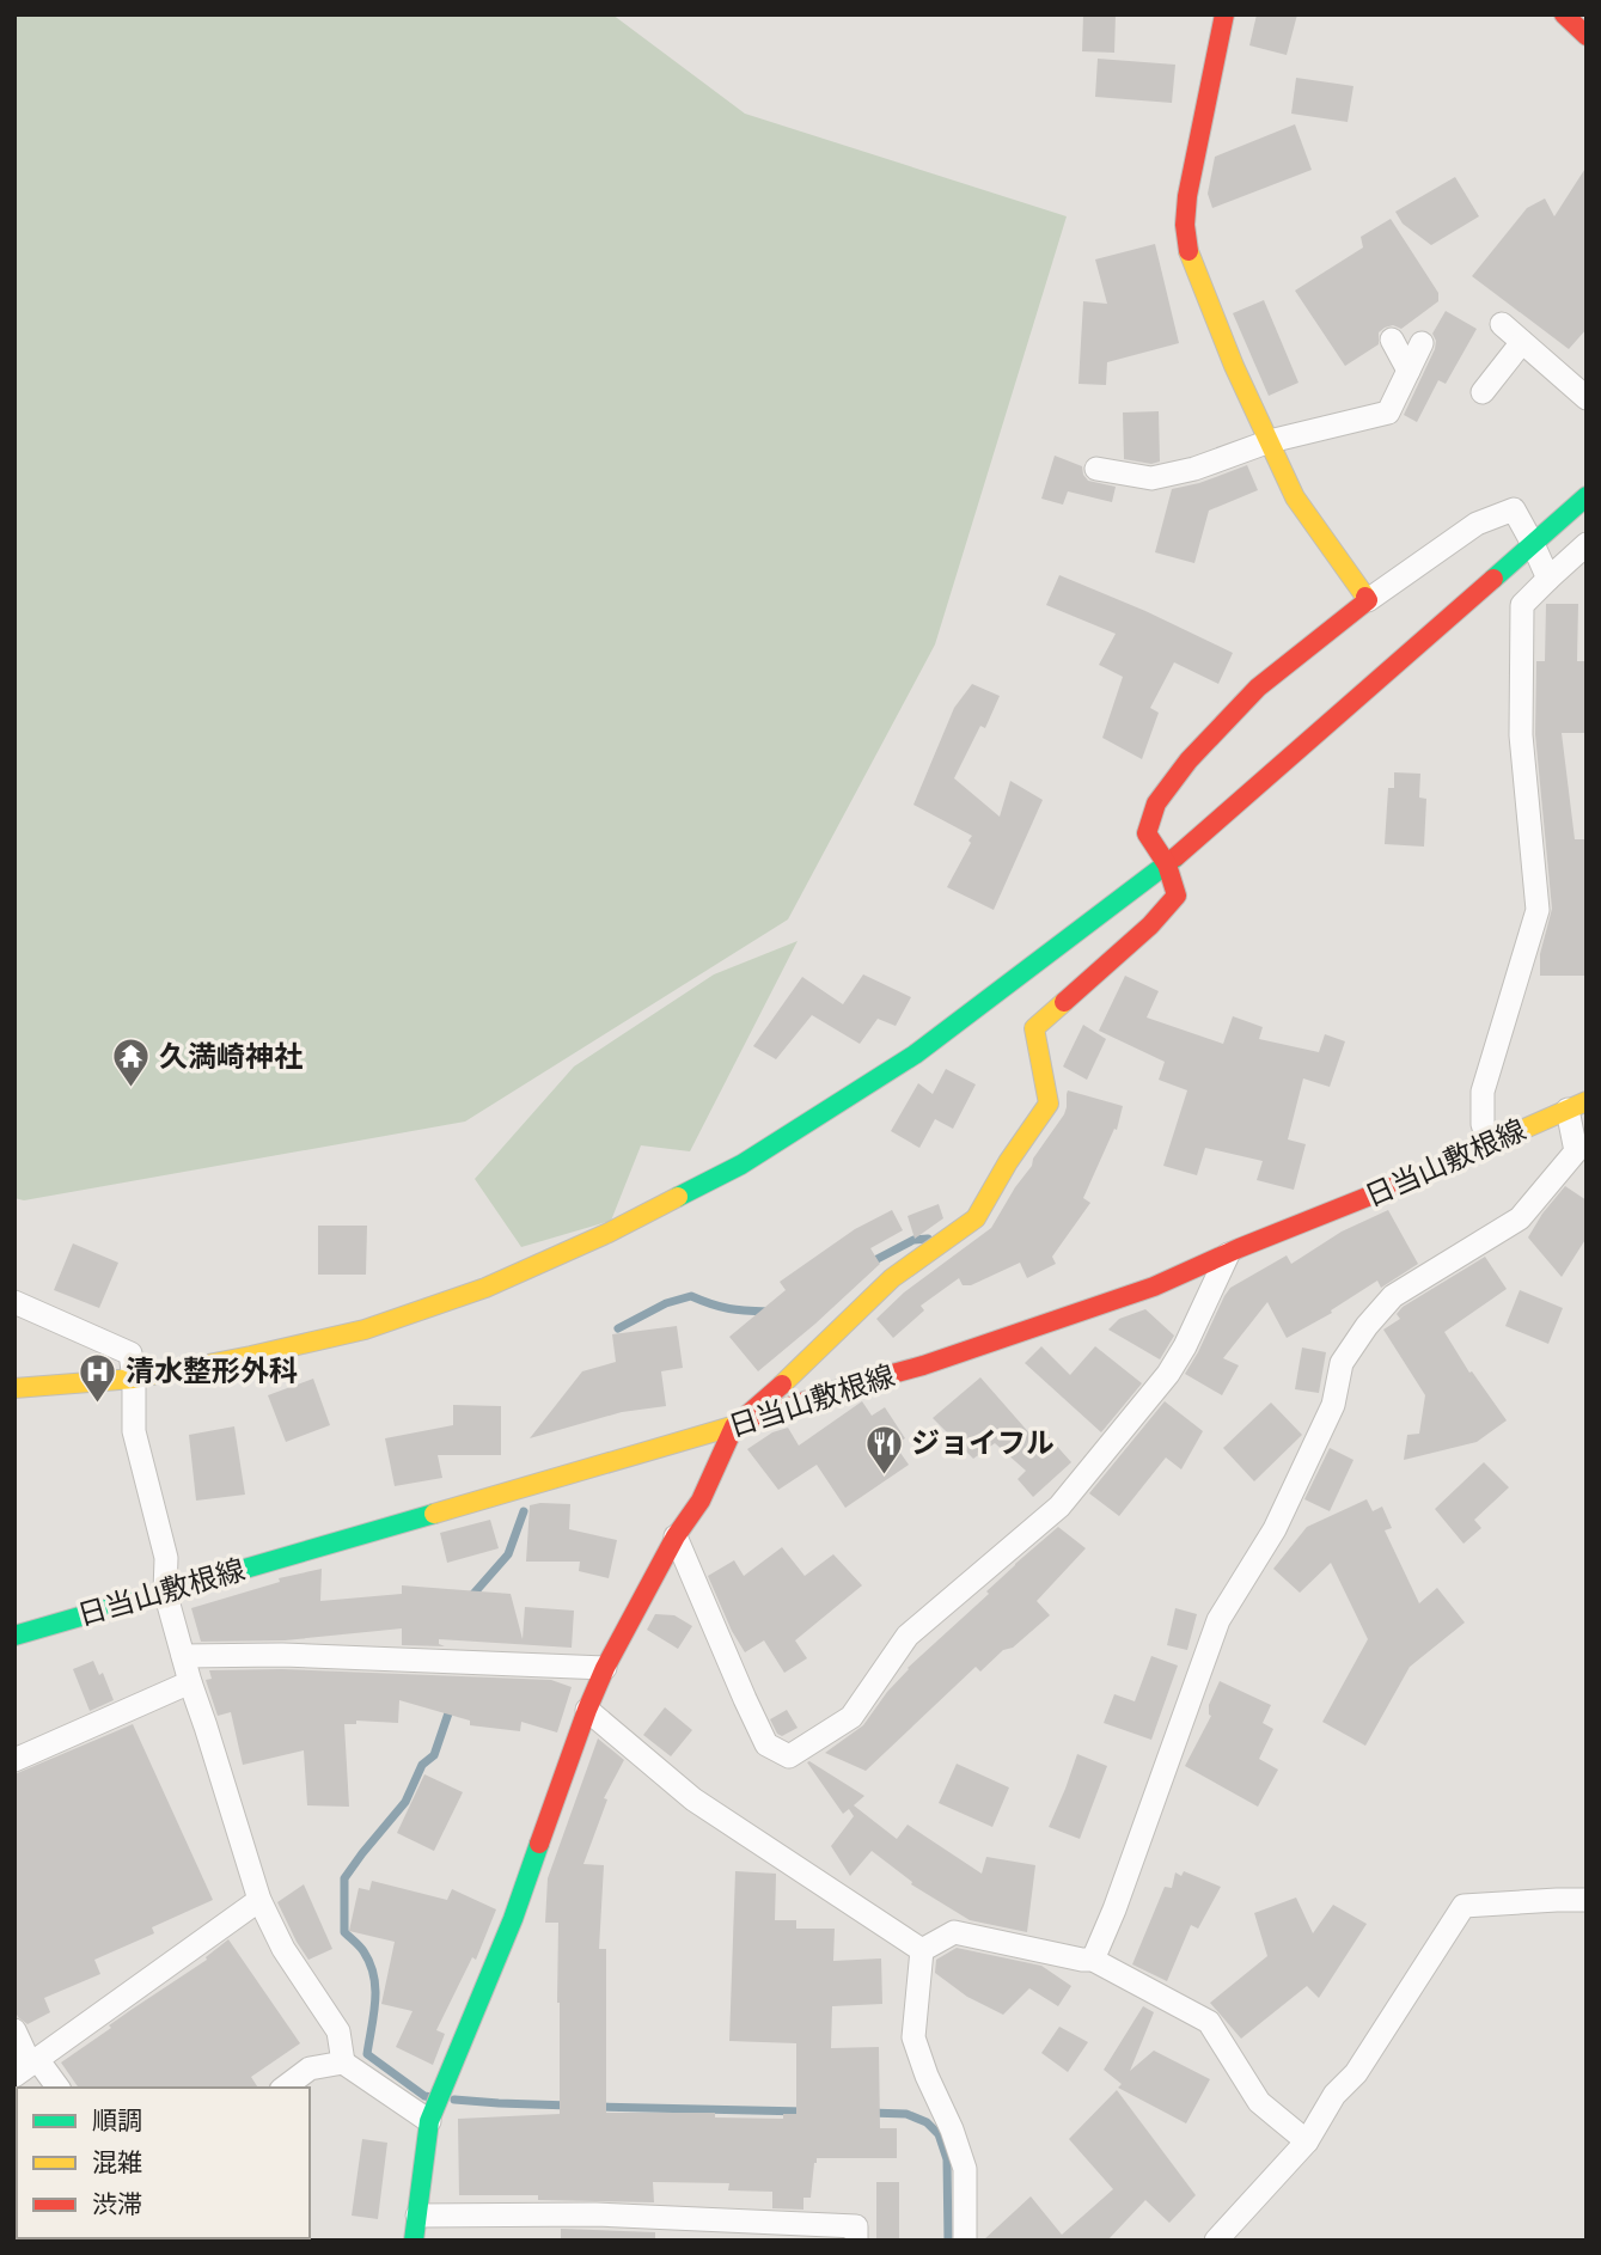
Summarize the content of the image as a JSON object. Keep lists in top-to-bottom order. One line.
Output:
{"streets":{"street":["日当山敷根線"]},"places":{"temple":["久満崎神社"],"hospital":["清水整形外科"],"restaurant":["ジョイフル"]},"legend":["順調","混雑","渋滞"]}
